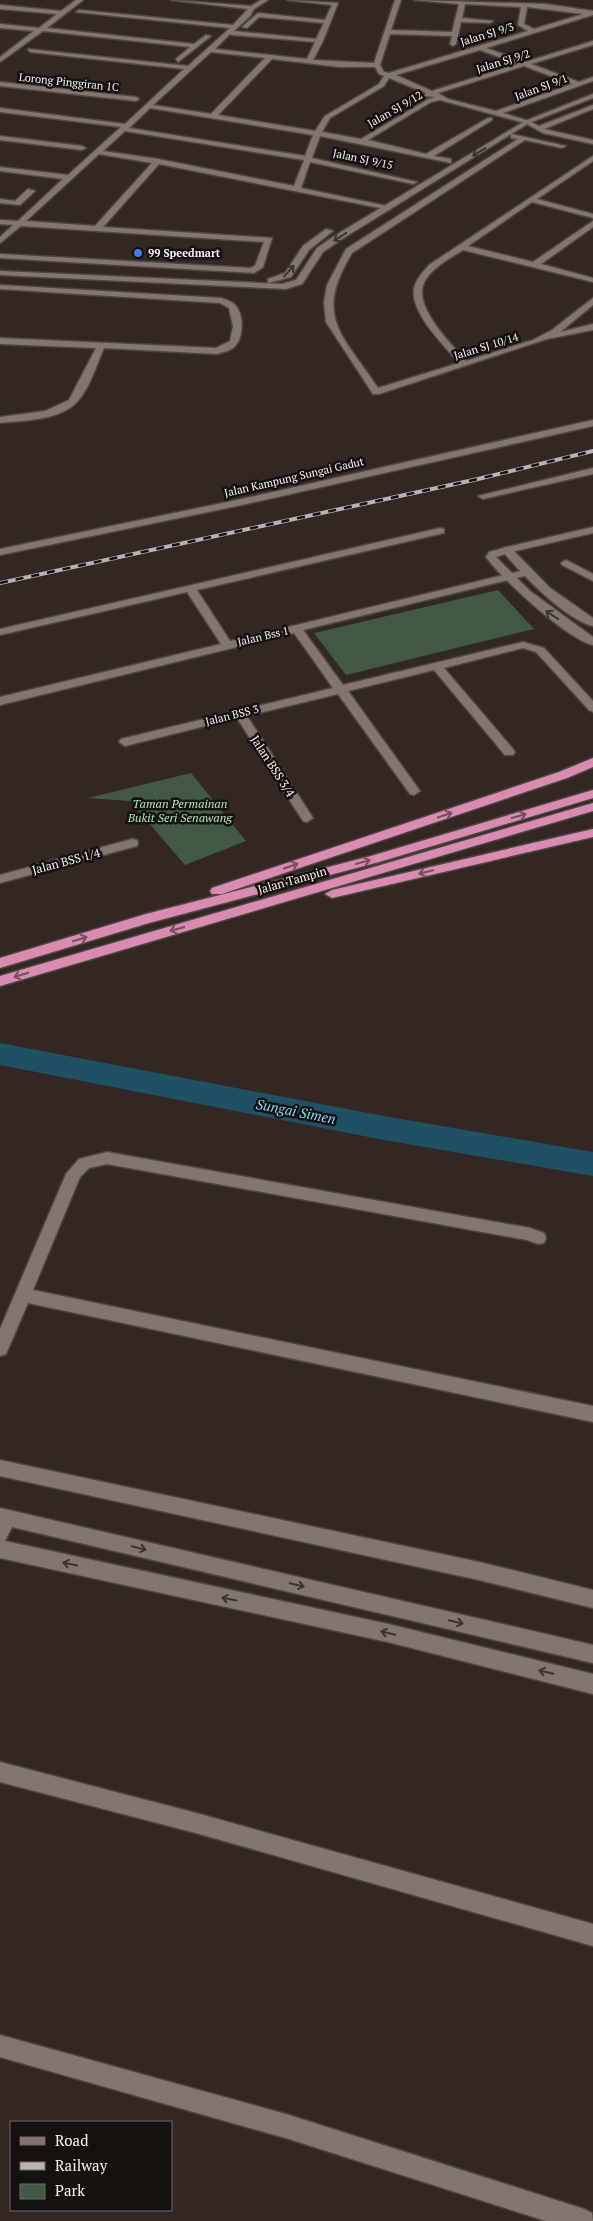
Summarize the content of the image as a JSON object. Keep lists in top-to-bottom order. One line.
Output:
{"streets":{"highway":["Jalan Tampin"],"street":["Jalan SJ 9/3","Jalan SJ 9/2","Lorong Pinggiran 1C","Jalan SJ 9/1","Jalan SJ 9/12","Jalan SJ 9/15","Jalan SJ 10/14","Jalan Kampung Sungai Gadut","Jalan Bss 1","Jalan BSS 3","Jalan BSS 3/4","Jalan BSS 1/4"]},"crossings":[["Jalan SJ 9/2","Jalan SJ 9/12"],["Jalan SJ 9/1","Jalan SJ 9/12"],["Jalan BSS 3","Jalan BSS 3/4"]],"water":["Sungai Simen"],"parks":["Taman Permainan Bukit Seri Senawang"],"places":["99 Speedmart"],"legend":["Road","Railway","Park"]}
